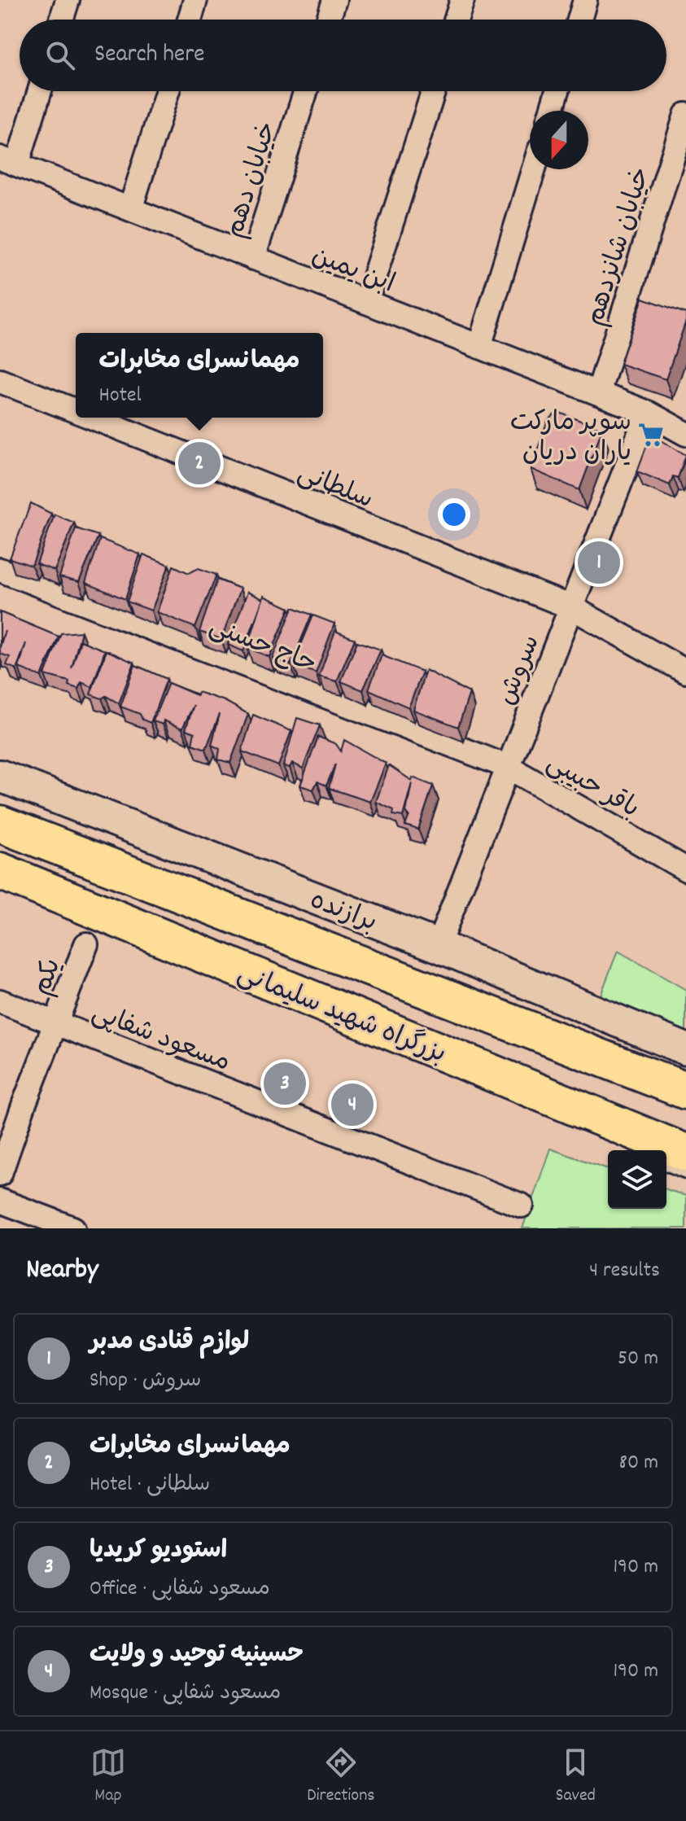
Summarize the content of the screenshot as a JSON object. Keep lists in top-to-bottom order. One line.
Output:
{"streets":{"highway":["بزرگراه شهید سلیمانی"],"main road":["برازنده"],"street":["خیابان دهم","خیابان شانزدهم","ابن یمین","سلطانی","حاج حسنی","سروش","باقر حبیبی","یکم","مسعود شفاپی"]},"crossings":[["خیابان دهم","ابن یمین"],["خیابان شانزدهم","ابن یمین"],["ابن یمین","سروش"],["سلطانی","سروش"],["حاج حسنی","سروش"],["حاج حسنی","باقر حبیبی"],["سروش","باقر حبیبی"],["سروش","برازنده"],["یکم","مسعود شفاپی"]],"places":{"supermarket":["سوپر مارکت یاران دریان"]},"north":"bottom","page":{"search":"Search here","popup":["مهمانسرای مخابرات","Hotel"],"pins":["2","1","3","4"],"heading":["Nearby","4 results"],"list":[{"mark":"1","name":"لوازم قنادى مدبر","note":"Shop · سروش","value":"50 m"},{"mark":"2","name":"مهمانسرای مخابرات","note":"Hotel · سلطانی","value":"80 m"},{"mark":"3","name":"استودیو کریدیا","note":"Office · مسعود شفاپی","value":"190 m"},{"mark":"4","name":"حسینیه توحید و ولایت","note":"Mosque · مسعود شفاپی","value":"190 m"}],"nav":["Map","Directions","Saved"]}}
